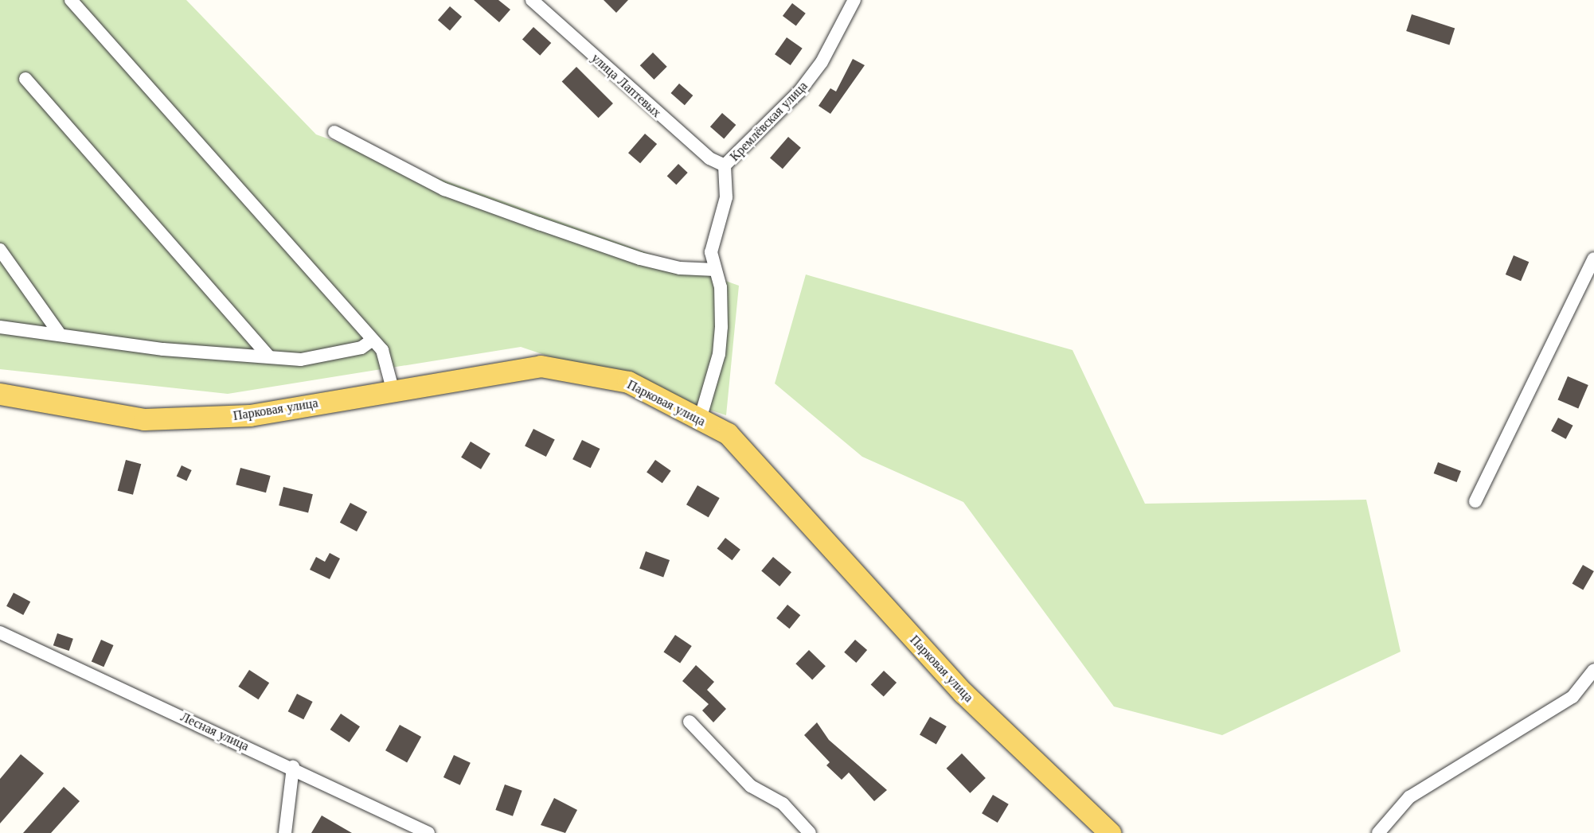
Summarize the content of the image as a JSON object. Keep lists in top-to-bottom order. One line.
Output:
{"streets":{"main road":["Парковая улица"],"street":["улица Лаптевых","Кремлёвская улица","Лесная улица"]},"crossings":[["улица Лаптевых","Кремлёвская улица"],["Кремлёвская улица","Парковая улица"]]}
